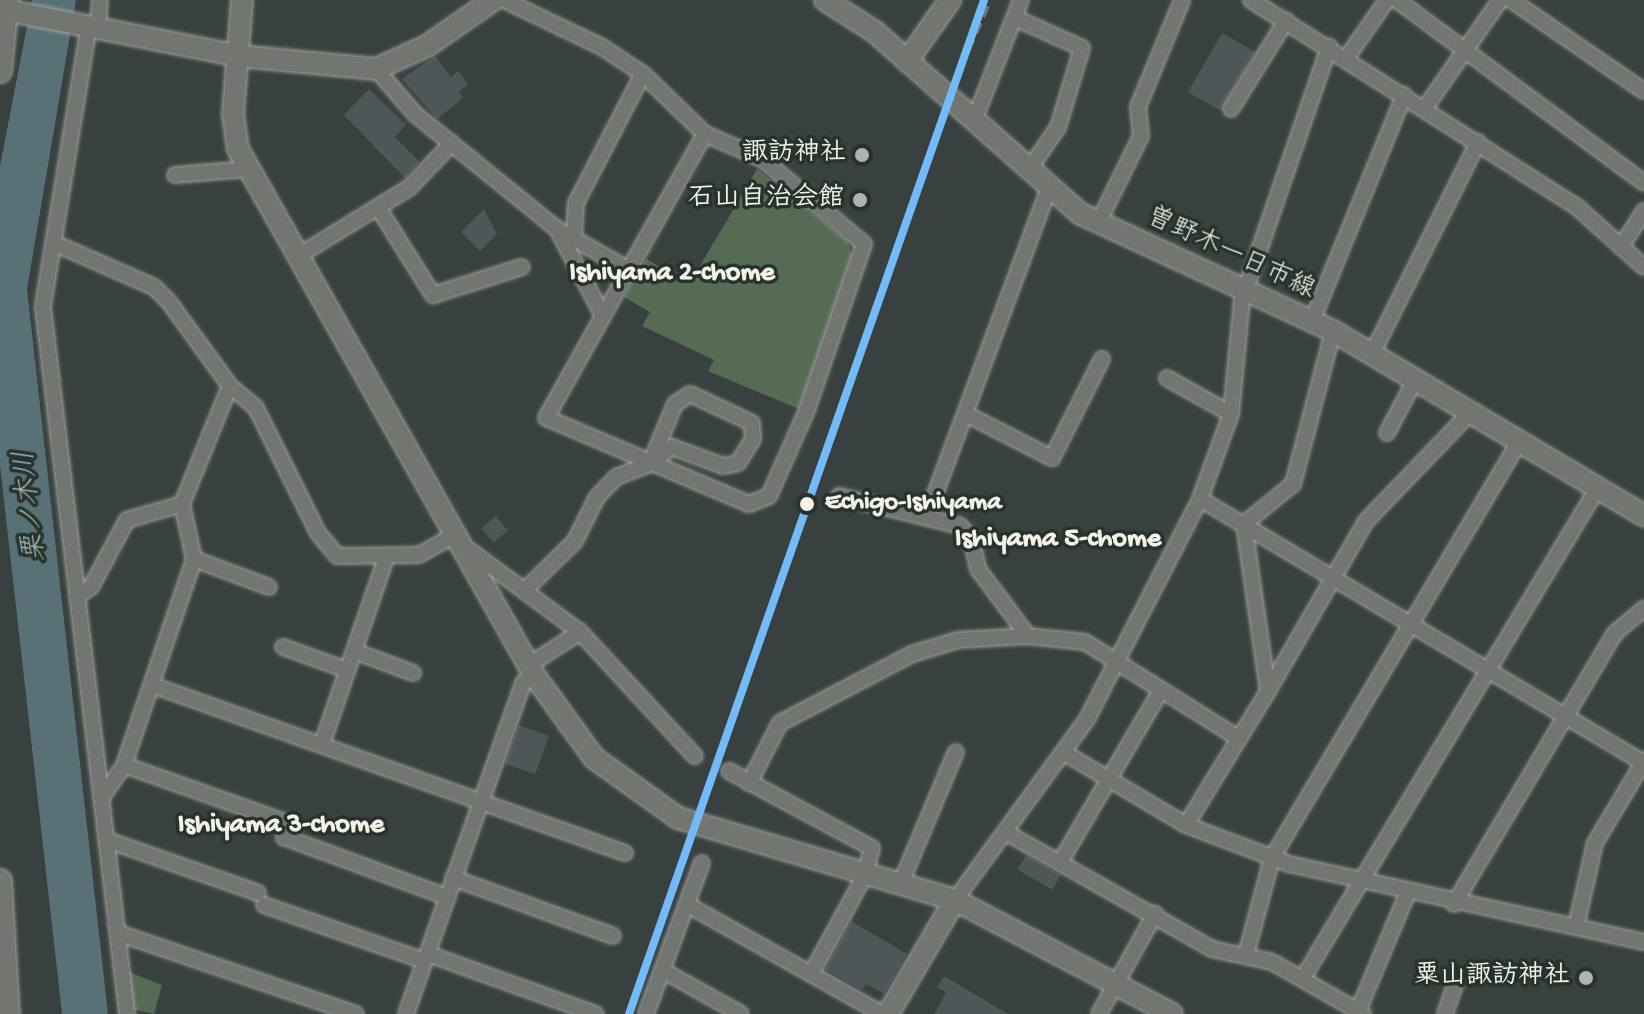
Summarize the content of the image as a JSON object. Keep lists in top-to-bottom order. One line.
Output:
{"streets":{"street":["曽野木一日市線"]},"districts":["Ishiyama 2-chome","Ishiyama 5-chome","Ishiyama 3-chome"],"water":["栗ノ木川"],"places":["諏訪神社","石山自治会館","Echigo-Ishiyama","粟山諏訪神社"]}
